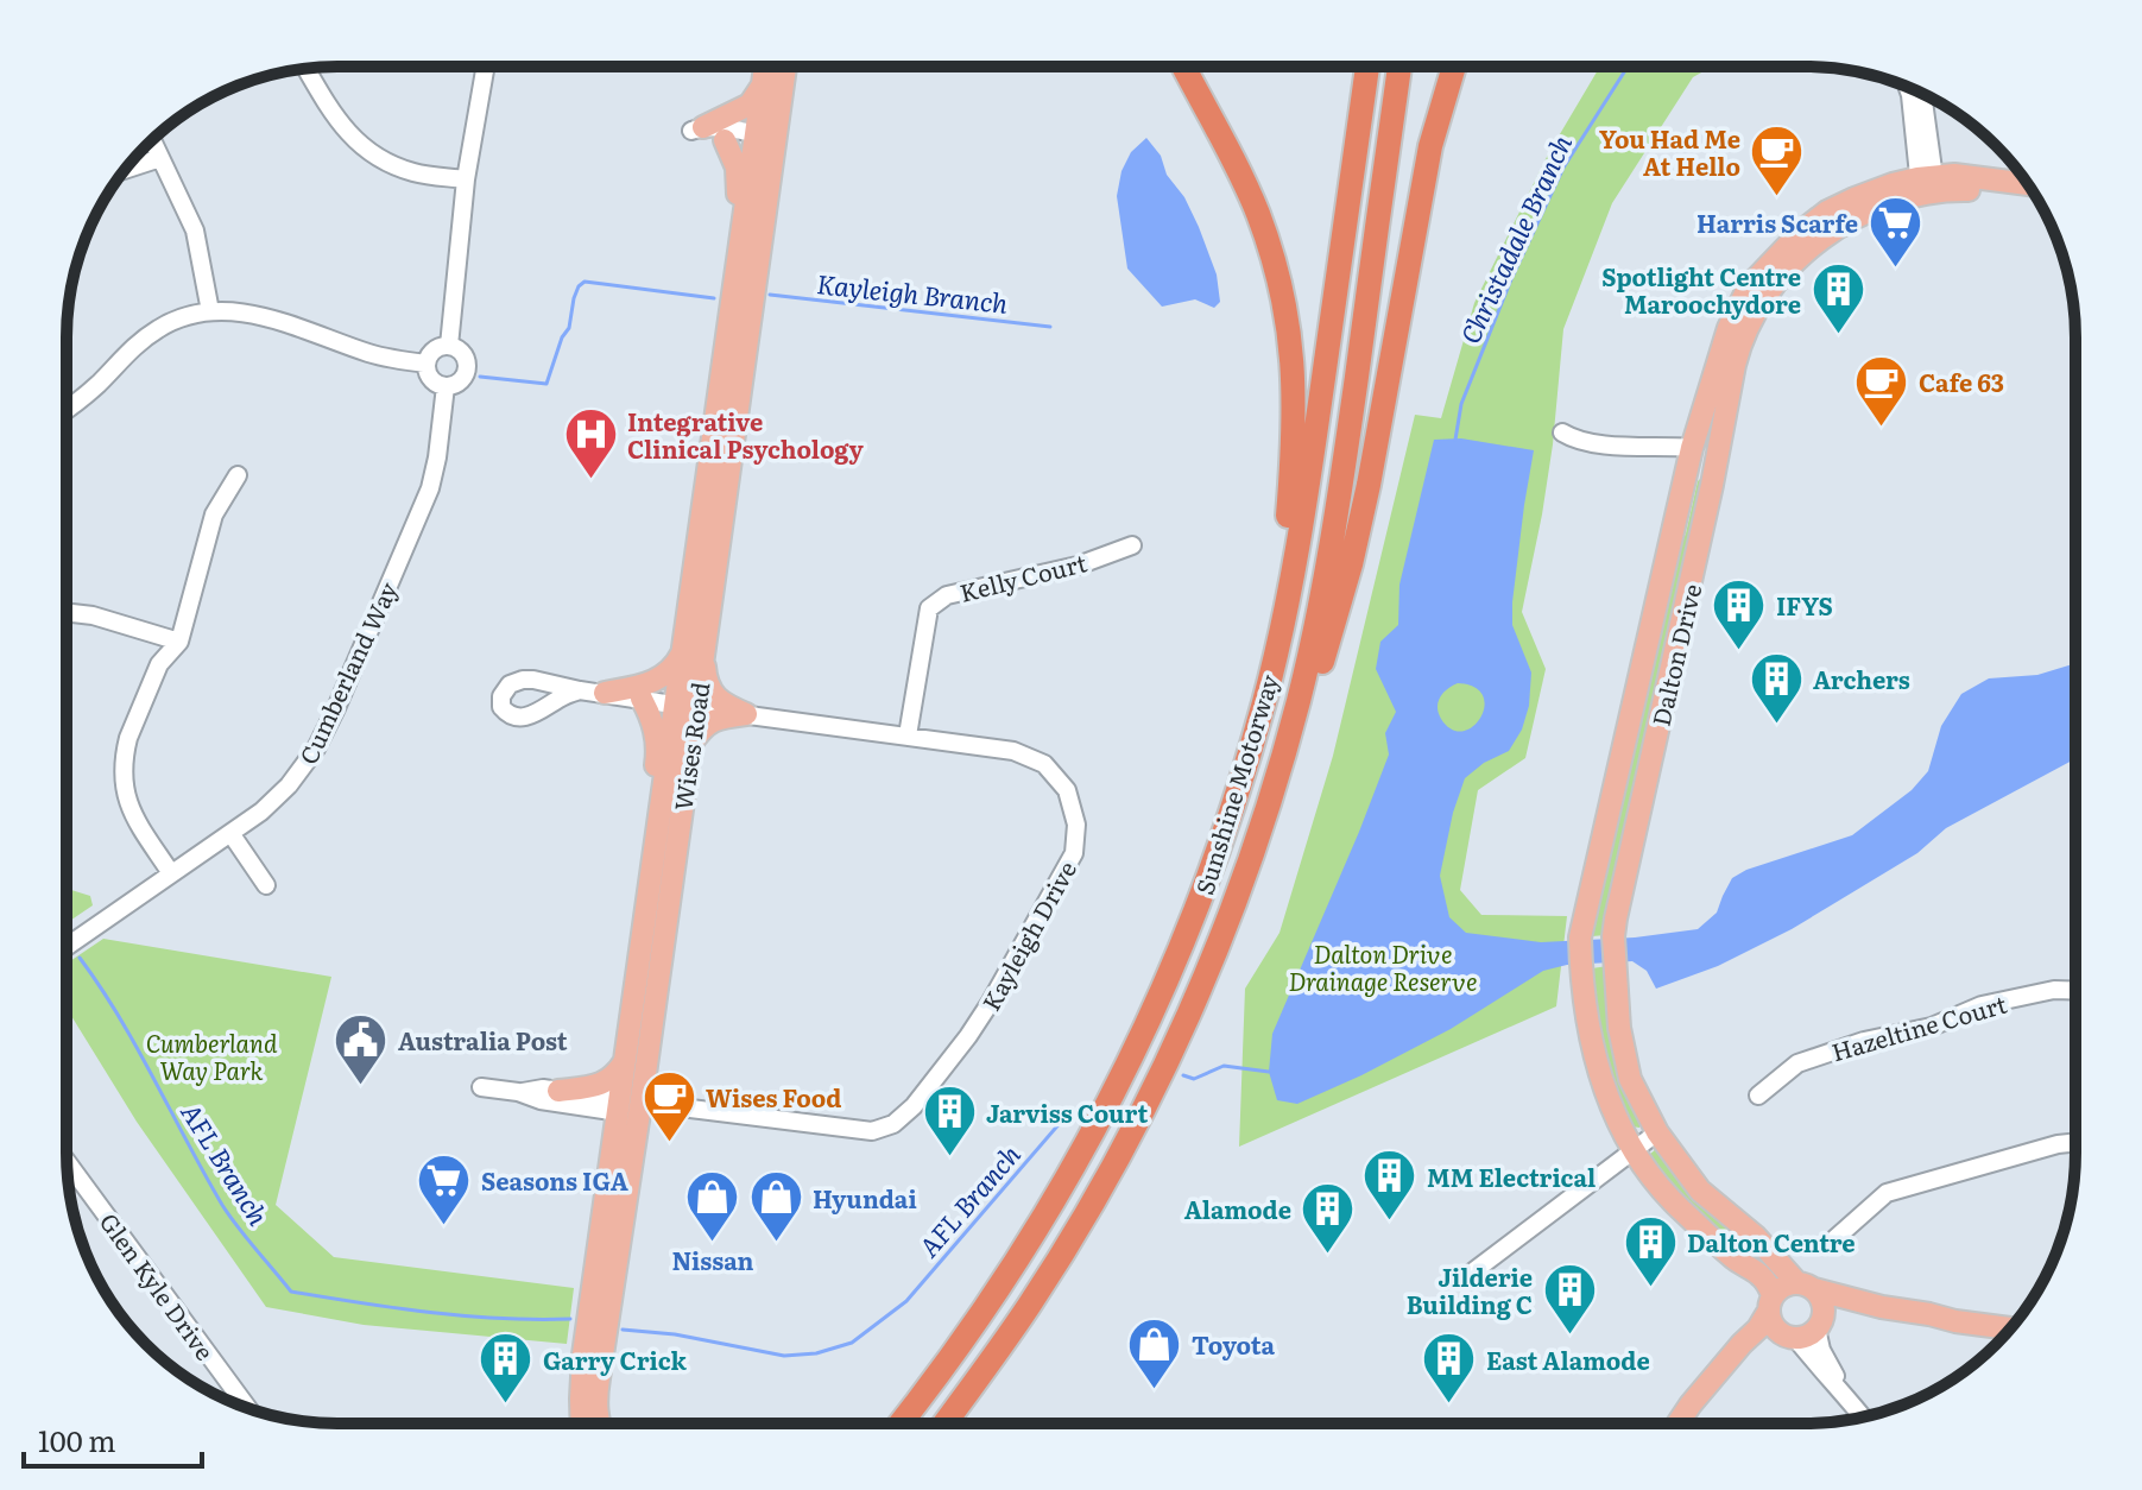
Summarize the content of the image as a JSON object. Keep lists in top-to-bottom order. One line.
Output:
{"streets":{"highway":["Sunshine Motorway"],"main road":["Dalton Drive","Wises Road"],"street":["Kelly Court","Cumberland Way","Kayleigh Drive","Hazeltine Court","Glen Kyle Drive"]},"crossings":[["Kelly Court","Kayleigh Drive"],["Wises Road","Kayleigh Drive"]],"water":["Christadale Branch","Kayleigh Branch","AFL Branch"],"parks":["Dalton Drive Drainage Reserve","Cumberland Way Park"],"places":{"cafe":["You Had Me At Hello","Cafe 63","Wises Food"],"supermarket":["Harris Scarfe","Seasons IGA"],"building":["Spotlight Centre Maroochydore","IFYS","Archers","Jarviss Court","MM Electrical","Alamode","Dalton Centre","Jilderie Building C","Garry Crick","East Alamode"],"hospital":["Integrative Clinical Psychology"],"public building":["Australia Post"],"shop":["Nissan","Hyundai","Toyota"]},"scale_bar":"100 m"}
